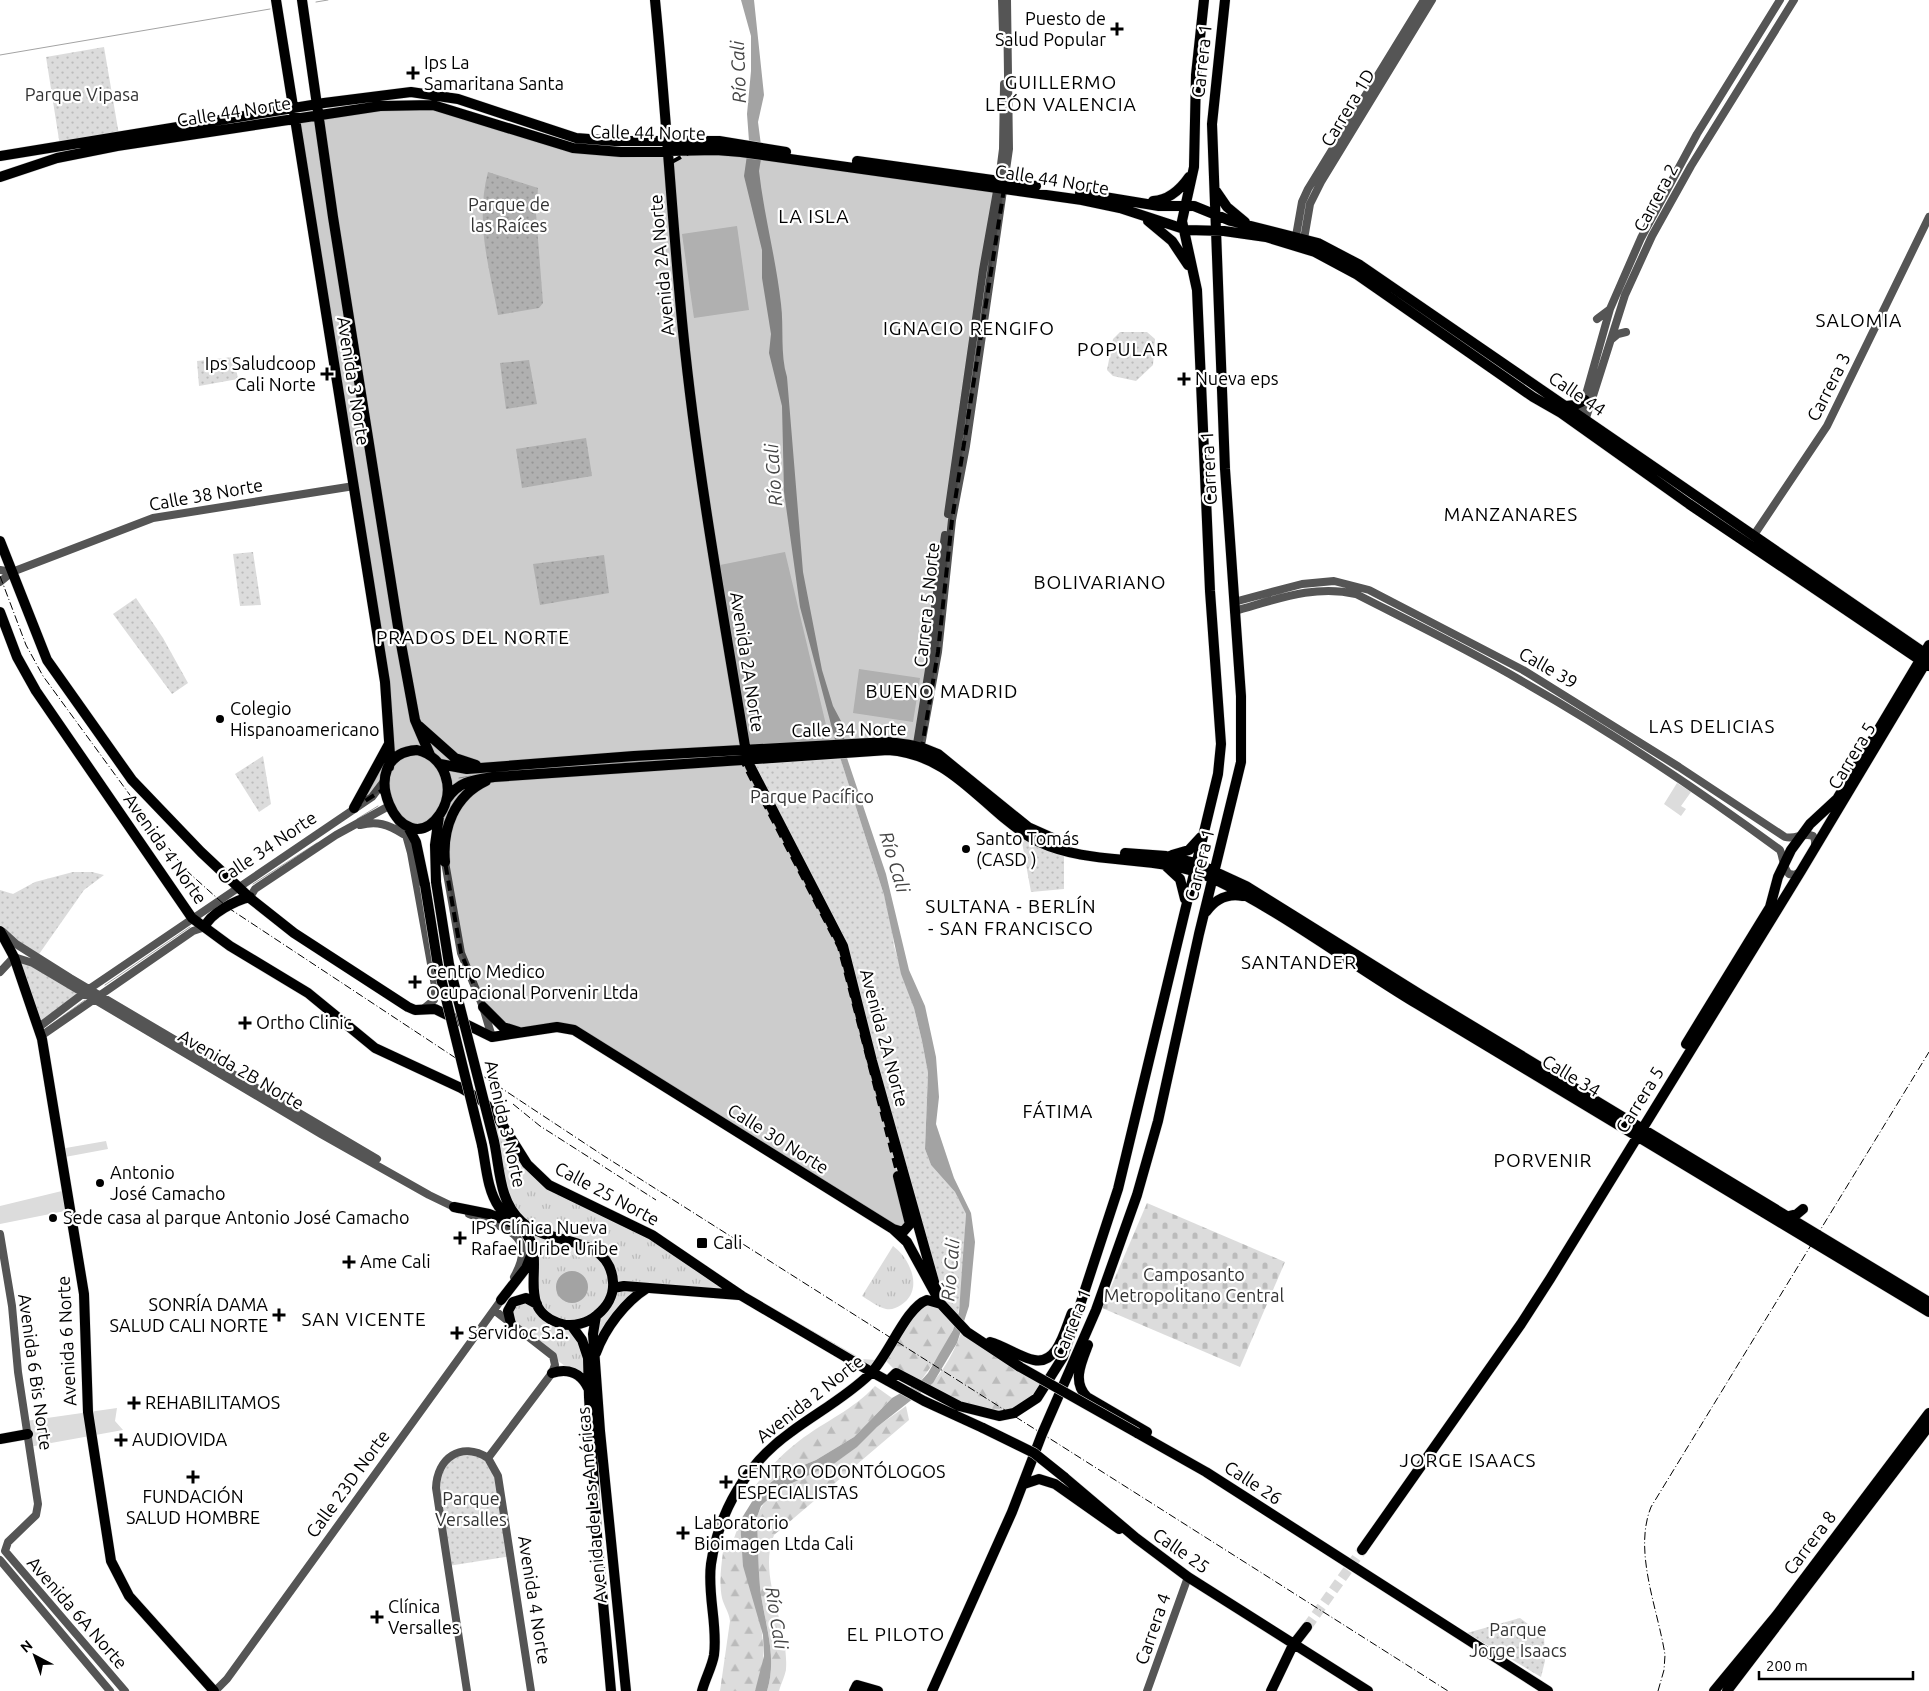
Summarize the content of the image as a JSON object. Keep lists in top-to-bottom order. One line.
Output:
{"streets":{"main road":["Carrera 1","Calle 44 Norte","Avenida 2A Norte","Avenida 3 Norte","Calle 44","Calle 34 Norte","Carrera 5","Avenida 4 Norte","Calle 34","Calle 30 Norte","Calle 25 Norte","Avenida 6 Norte","Avenida 2 Norte","Calle 26","Avenida de Las Américas","Carrera 8","Calle 25"],"street":["Carrera 1D","Carrera 2","Carrera 3","Calle 38 Norte","Carrera 5 Norte","Calle 39","Avenida 2B Norte","Avenida 6 Bis Norte","Calle 23D Norte","Avenida 6A Norte","Carrera 4"]},"crossings":[["Carrera 1","Calle 44 Norte"],["Carrera 1","Calle 44"],["Carrera 1","Calle 39"],["Carrera 1","Calle 34 Norte"],["Carrera 1","Calle 34"],["Carrera 1","Calle 25 Norte"],["Carrera 1D","Calle 44"],["Calle 44 Norte","Avenida 2A Norte"],["Calle 44 Norte","Avenida 3 Norte"],["Calle 44 Norte","Calle 44"],["Calle 44 Norte","Carrera 5 Norte"],["Carrera 2","Calle 44"],["Avenida 2A Norte","Calle 34 Norte"],["Avenida 2A Norte","Calle 30 Norte"],["Avenida 2A Norte","Avenida 2 Norte"],["Avenida 2A Norte","Calle 26"],["Avenida 3 Norte","Calle 38 Norte"],["Avenida 3 Norte","Calle 34 Norte"],["Avenida 3 Norte","Avenida 4 Norte"],["Avenida 3 Norte","Calle 25 Norte"],["Carrera 3","Calle 44"],["Calle 44","Carrera 5"],["Calle 38 Norte","Avenida 4 Norte"],["Carrera 5 Norte","Calle 34 Norte"],["Calle 39","Carrera 5"],["Calle 34 Norte","Avenida 4 Norte"],["Calle 34 Norte","Avenida 2B Norte"],["Calle 34 Norte","Calle 34"],["Calle 34 Norte","Avenida 6 Norte"],["Carrera 5","Calle 34"],["Avenida 4 Norte","Calle 25 Norte"],["Avenida 2B Norte","Avenida 6 Norte"],["Avenida 2B Norte","Calle 23D Norte"],["Calle 30 Norte","Avenida 2 Norte"],["Calle 30 Norte","Calle 26"],["Calle 25 Norte","Avenida 2 Norte"],["Calle 25 Norte","Calle 25"],["Avenida 6 Norte","Calle 23D Norte"],["Avenida 6 Bis Norte","Avenida 6A Norte"],["Avenida 2 Norte","Calle 26"],["Calle 25","Carrera 4"]],"districts":["GUILLERMO LEÓN VALENCIA","LA ISLA","SALOMIA","IGNACIO RENGIFO","POPULAR","MANZANARES","BOLIVARIANO","PRADOS DEL NORTE","BUENO MADRID","LAS DELICIAS","SULTANA - BERLÍN - SAN FRANCISCO","SANTANDER","FÁTIMA","PORVENIR","SAN VICENTE","JORGE ISAACS","EL PILOTO"],"water":["Río Cali"],"parks":["Parque Vipasa","Parque de las Raíces","Parque Pacífico","Camposanto Metropolitano Central","Parque Versalles","Parque Jorge Isaacs"],"places":{"health":["Puesto de Salud Popular","Ips La Samaritana Santa","Ips Saludcoop Cali Norte","Nueva eps","Centro Medico Ocupacional Porvenir Ltda","Ortho Clinic","IPS Clínica Nueva Rafael Uribe Uribe","Ame Cali","SONRÍA DAMA SALUD CALI NORTE","Servidoc S.a.","REHABILITAMOS","AUDIOVIDA","FUNDACIÓN SALUD HOMBRE","CENTRO ODONTÓLOGOS ESPECIALISTAS","Laboratorio Bioimagen Ltda Cali","Clínica Versalles"],"other":["Colegio Hispanoamericano","Santo Tomás (CASD )","Antonio José Camacho","Sede casa al parque Antonio José Camacho"],"transit":["Cali"]},"scale_bar":"200 m","north":"top left"}
